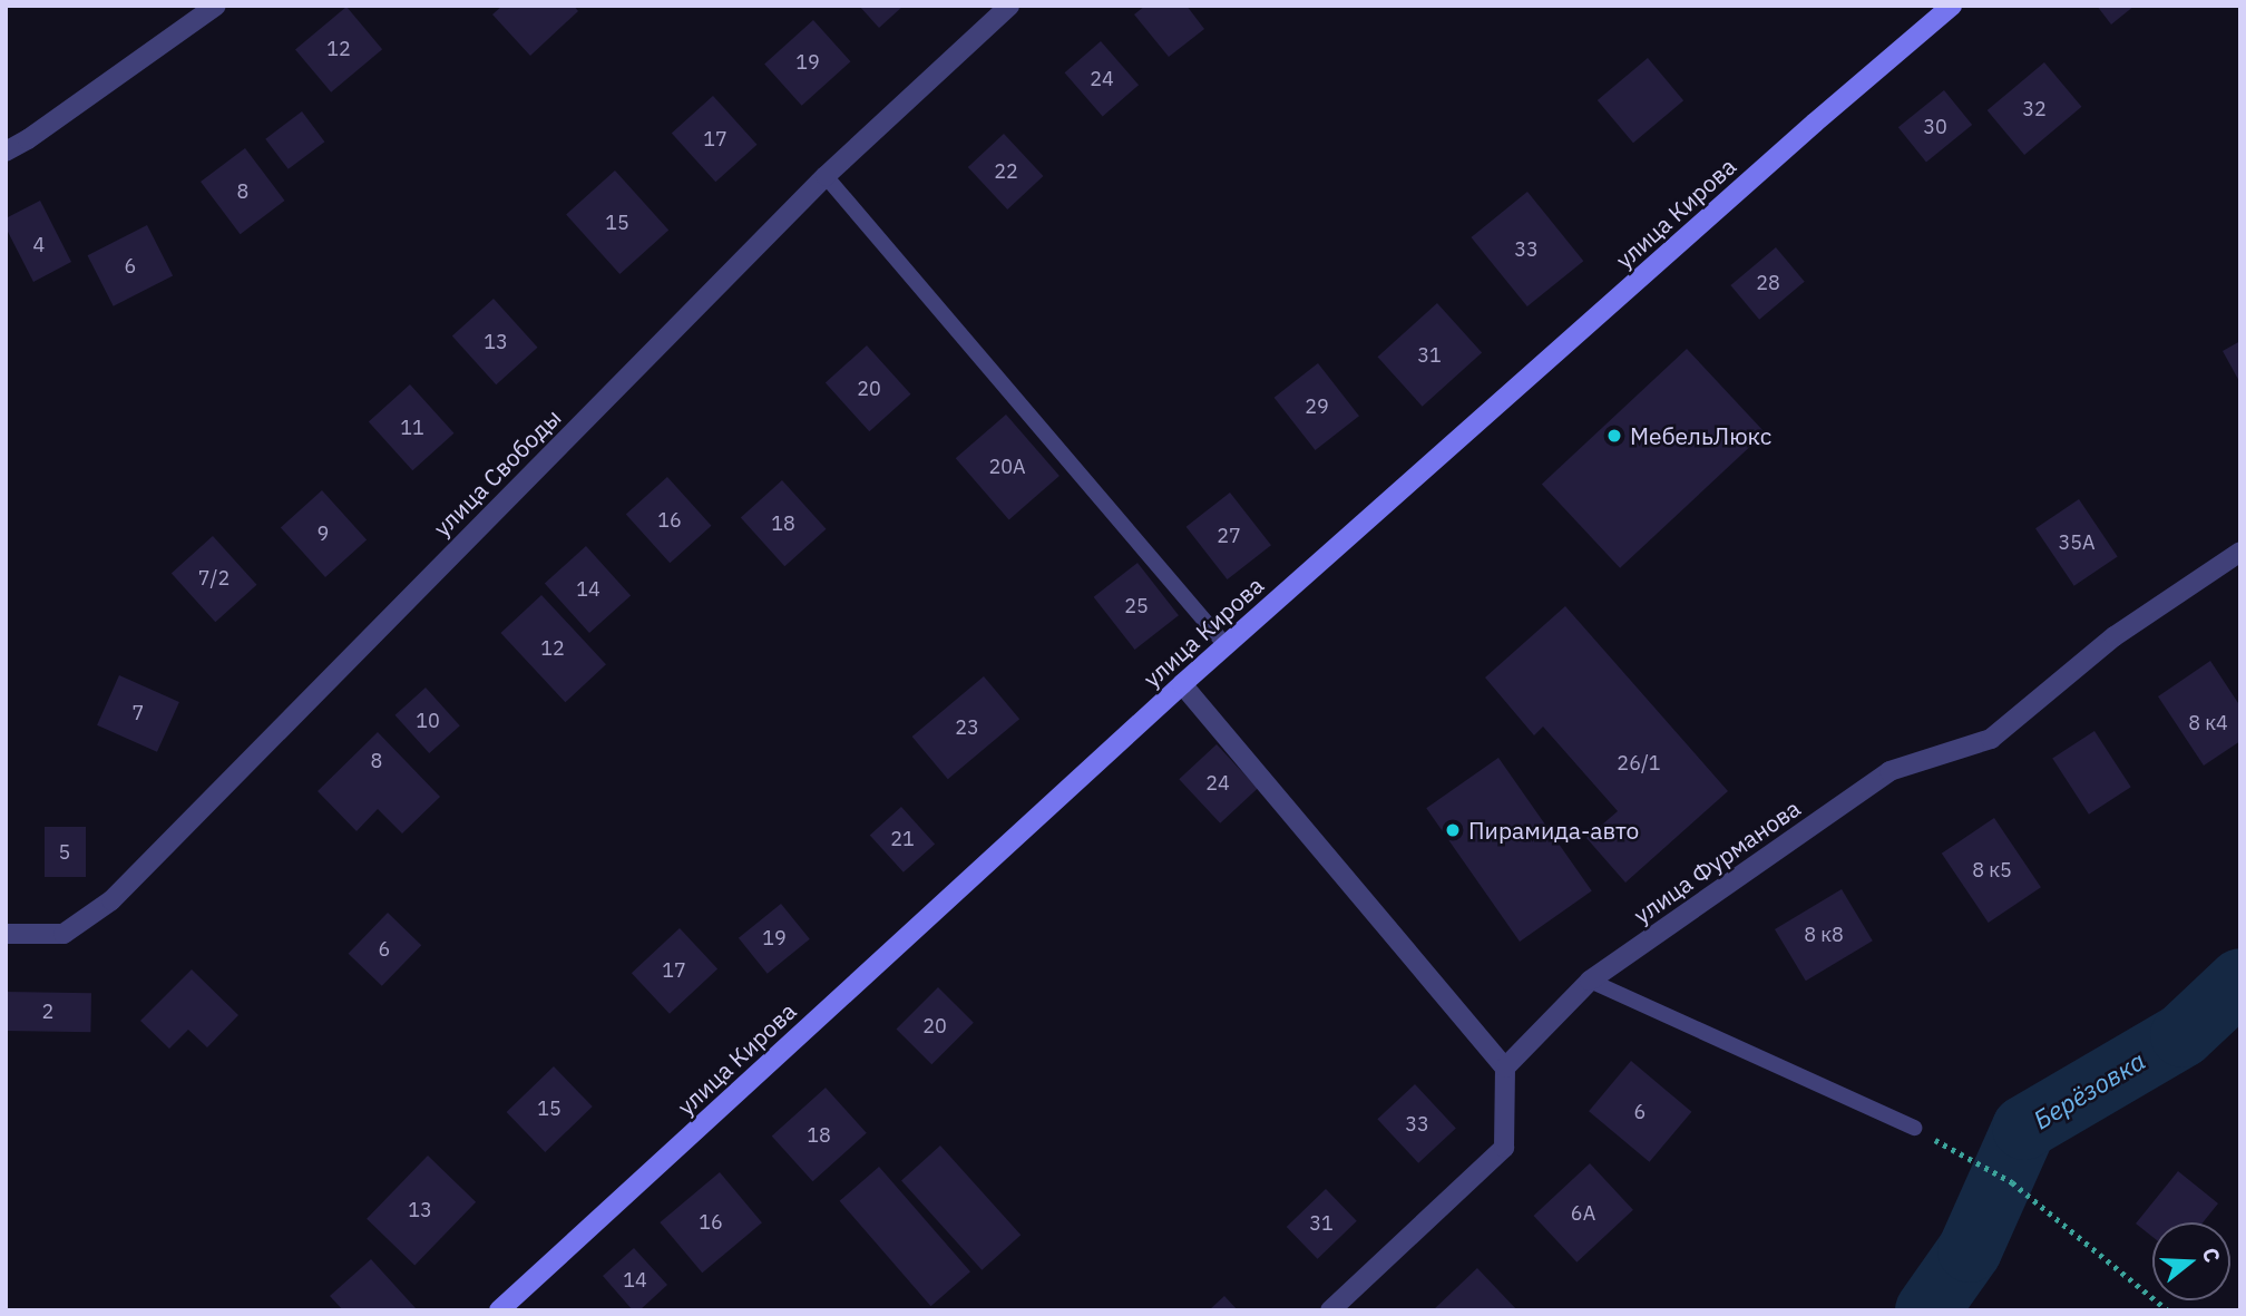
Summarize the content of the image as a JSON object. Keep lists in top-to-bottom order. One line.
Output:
{"streets":{"street":["улица Кирова","улица Свободы","улица Фурманова"]},"water":["Берёзовка"],"places":["МебельЛюкс","Пирамида-авто"],"house_numbers":["12","19","24","32","30","17","22","8","15","4","33","6","28","13","31","20","29","11","20А","16","18","9","27","35А","7/2","14","25","12","7","10","8 к4","23","8","26/1","24","21","5","8 к5","8 к8","19","6","17","2","20","15","6","33","18","13","6А","16","31","14"],"north":"right"}
